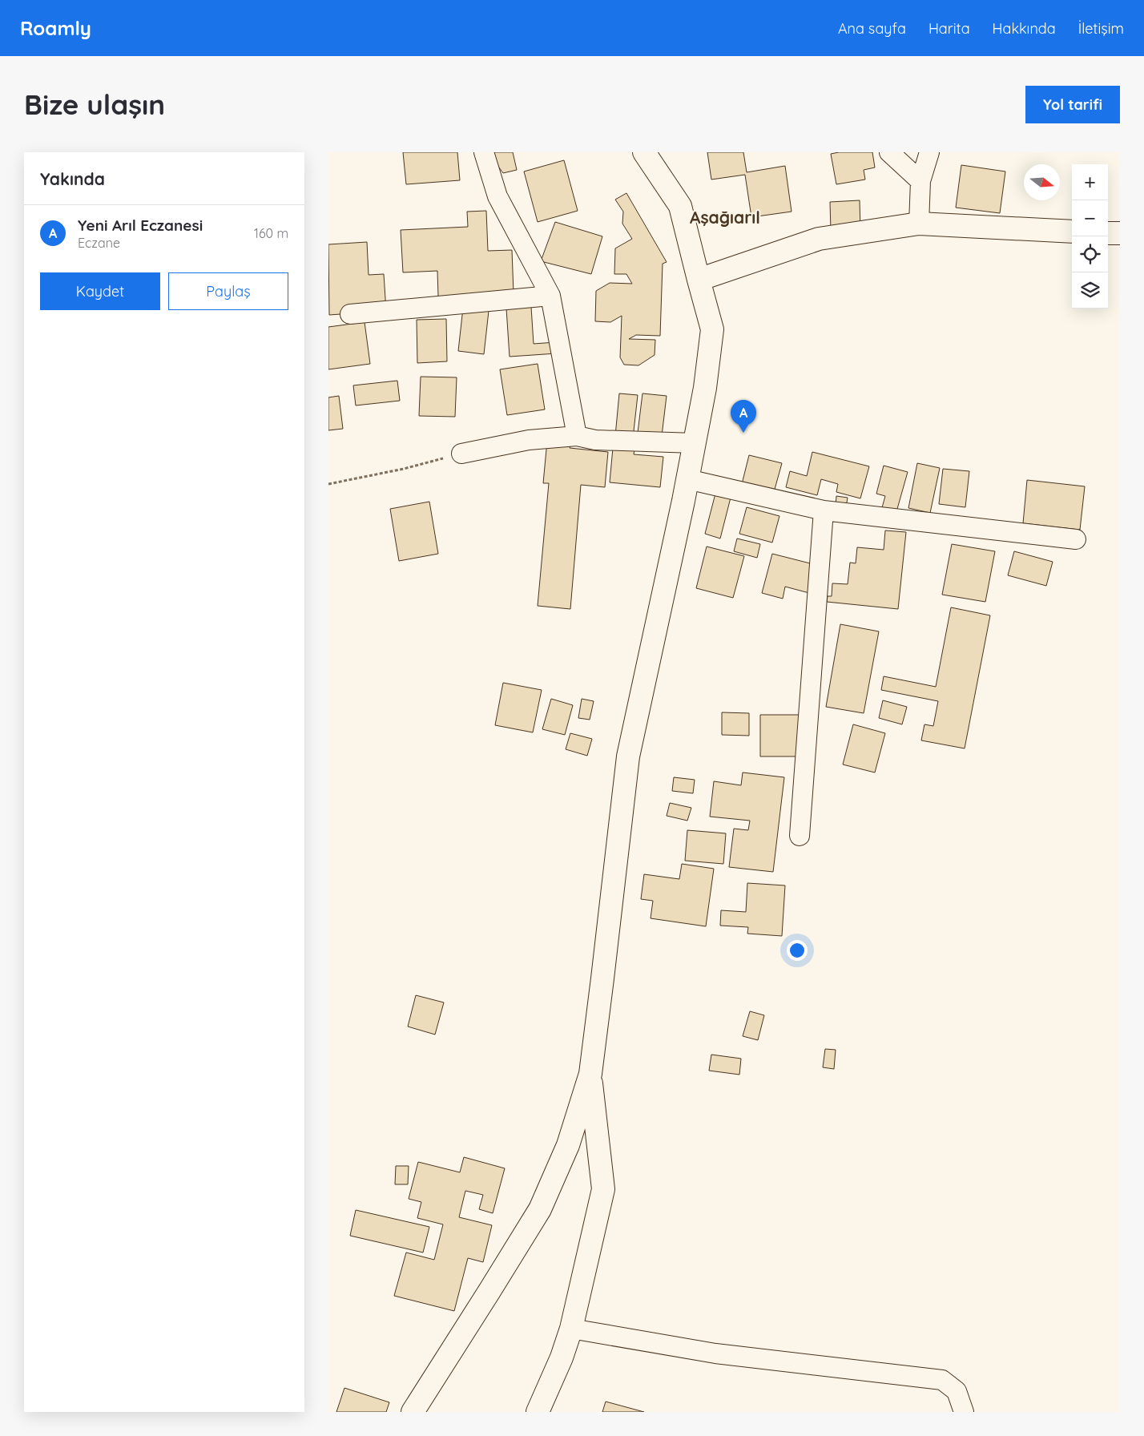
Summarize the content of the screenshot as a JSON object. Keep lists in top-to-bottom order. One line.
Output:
{"districts":["Aşağıarıl"],"north":"right","page":{"header":"Roamly","nav":["Ana sayfa","Harita","Hakkında","İletişim"],"buttons":["Yol tarifi",["Kaydet","Paylaş"]],"title":"Bize ulaşın","heading":"Yakında","map_buttons":["+","−"],"list":[{"mark":"A","name":"Yeni Arıl Eczanesi","note":"Eczane","value":"160 m"}],"pins":"A"}}
